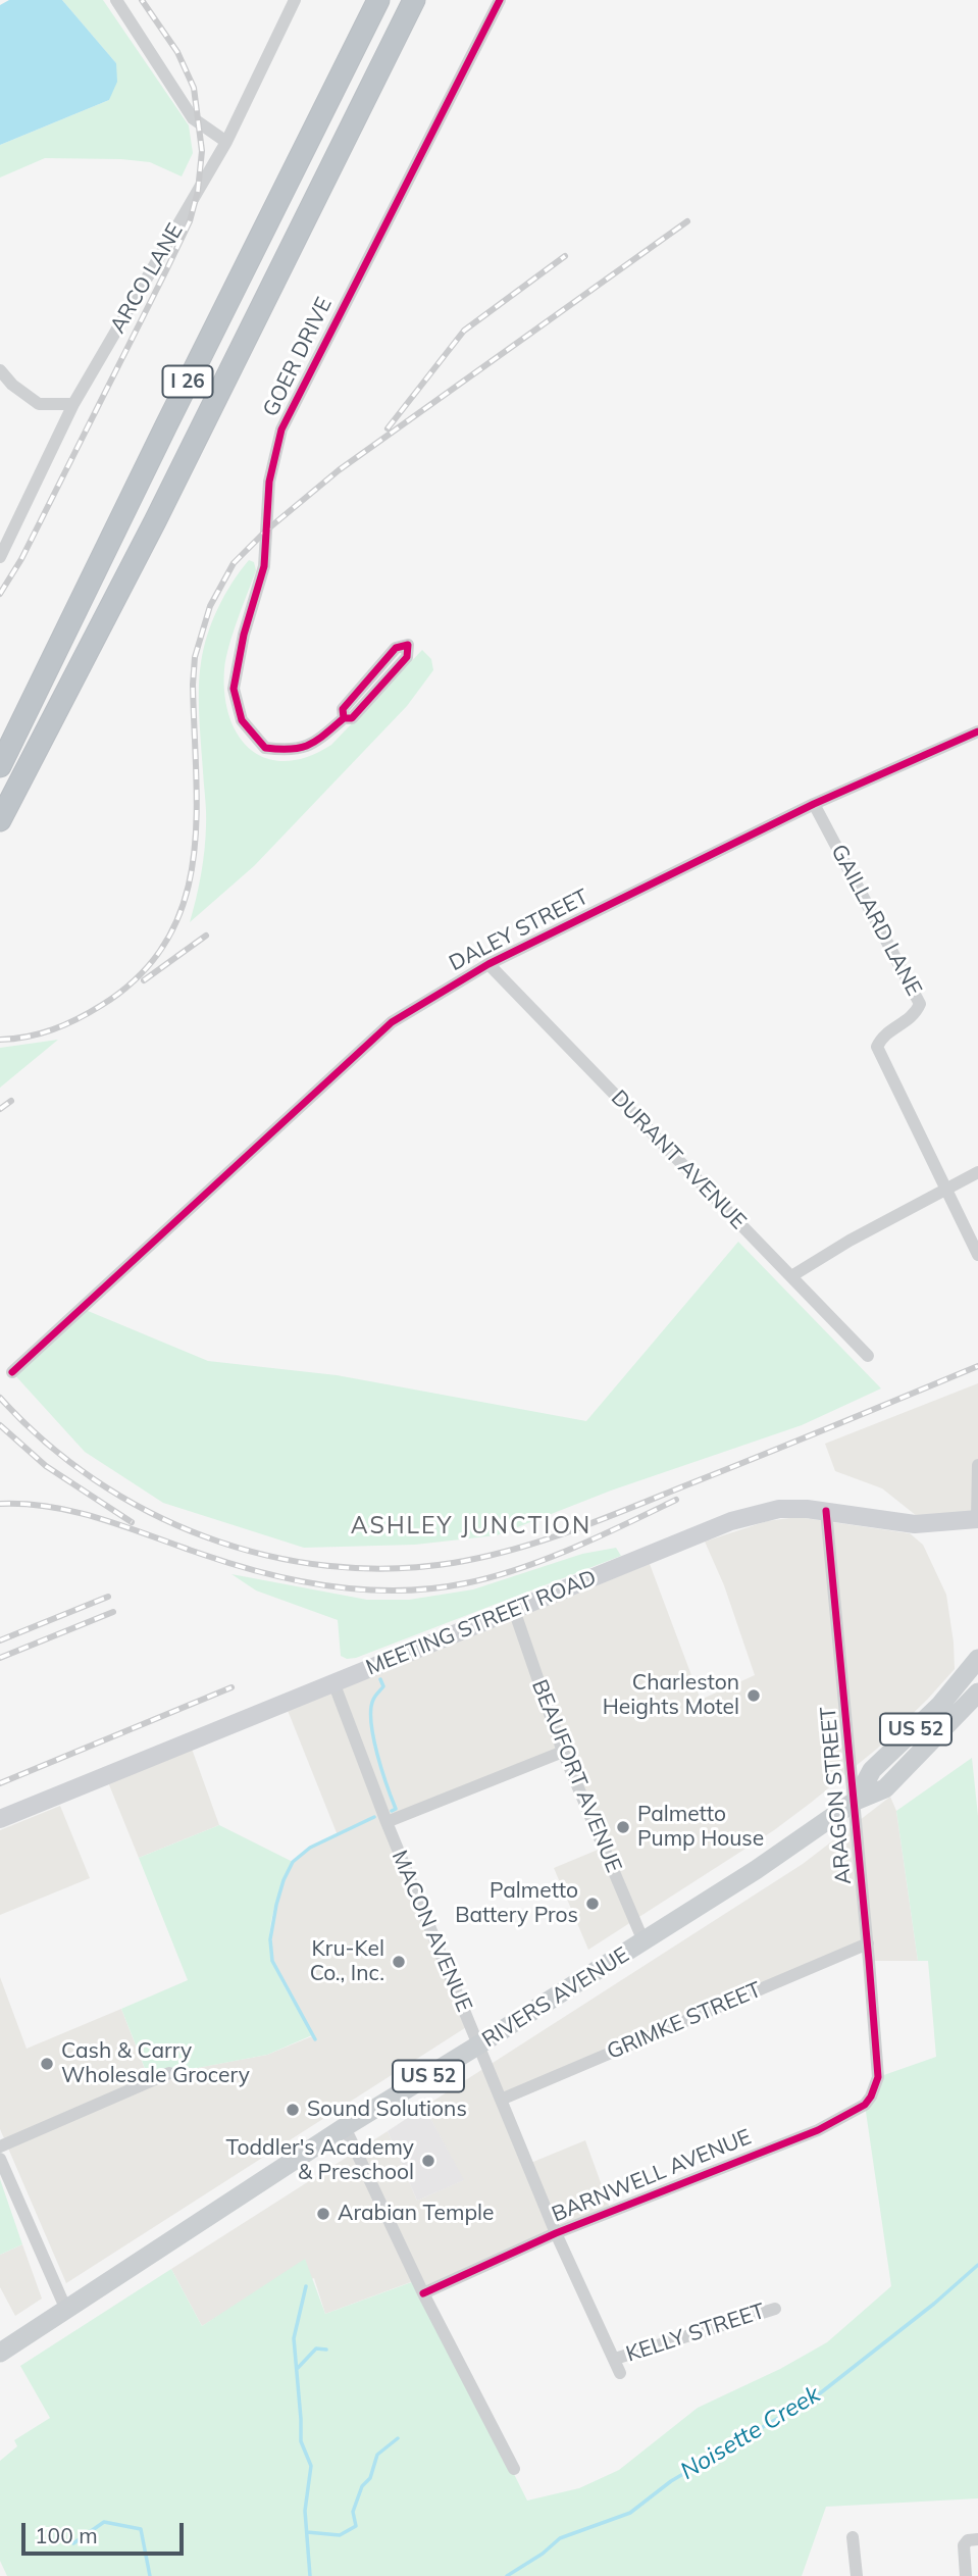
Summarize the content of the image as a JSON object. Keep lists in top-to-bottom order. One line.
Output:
{"streets":{"highway":["I 26"],"main road":["US 52","RIVERS AVENUE"],"street":["ARCO LANE","GOER DRIVE","GAILLARD LANE","DALEY STREET","DURANT AVENUE","MEETING STREET ROAD","BEAUFORT AVENUE","ARAGON STREET","MACON AVENUE","GRIMKE STREET","BARNWELL AVENUE","KELLY STREET"]},"crossings":[["GAILLARD LANE","DALEY STREET"],["DALEY STREET","DURANT AVENUE"],["MEETING STREET ROAD","BEAUFORT AVENUE"],["MEETING STREET ROAD","ARAGON STREET"],["MEETING STREET ROAD","MACON AVENUE"],["BEAUFORT AVENUE","RIVERS AVENUE"],["ARAGON STREET","RIVERS AVENUE"],["ARAGON STREET","GRIMKE STREET"],["ARAGON STREET","BARNWELL AVENUE"],["MACON AVENUE","RIVERS AVENUE"],["MACON AVENUE","GRIMKE STREET"],["MACON AVENUE","BARNWELL AVENUE"],["MACON AVENUE","KELLY STREET"]],"districts":["ASHLEY JUNCTION"],"water":["Noisette Creek"],"places":["Charleston Heights Motel","Palmetto Pump House","Palmetto Battery Pros","Kru-Kel Co., Inc.","Cash & Carry Wholesale Grocery","Sound Solutions","Toddler's Academy & Preschool","Arabian Temple"],"scale_bar":"100 m"}
